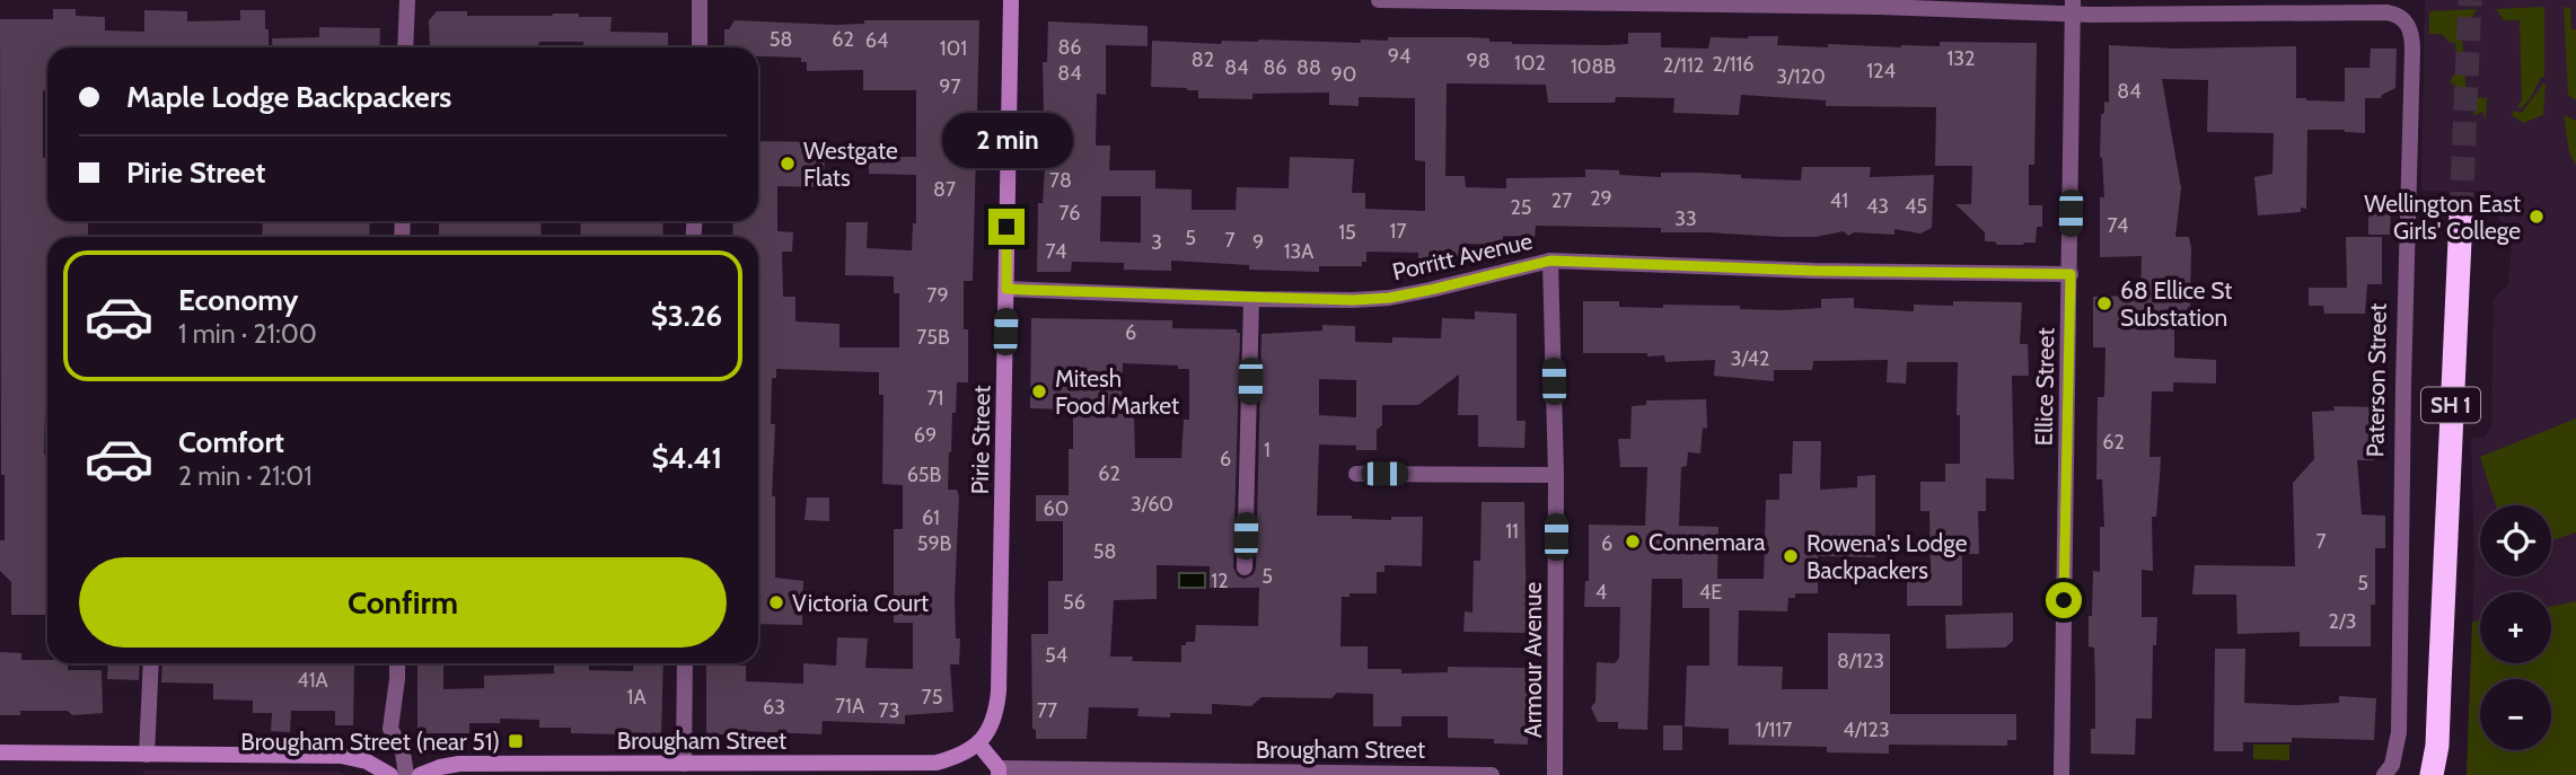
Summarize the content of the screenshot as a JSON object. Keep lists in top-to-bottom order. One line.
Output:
{"streets":{"highway":["SH 1"],"street":["Porritt Avenue","Paterson Street","Ellice Street","Pirie Street","Armour Avenue","Brougham Street"]},"crossings":[["Porritt Avenue","Ellice Street"],["Porritt Avenue","Pirie Street"],["Porritt Avenue","Armour Avenue"],["Pirie Street","Brougham Street"]],"places":{"other":["Westgate Flats","Wellington East Girls' College","68 Ellice St Substation","Mitesh Food Market","Connemara","Rowena's Lodge Backpackers","Victoria Court"],"transit":["Brougham Street (near 51)"]},"house_numbers":["58","62","64","86","101","94","132","82","98","102","2/116","2/112","108B","84","86","88","124","84","90","3/120","97","84","78","87","29","27","41","43","45","25","76","33","74","17","15","5","7","3","9","74","13A","79","6","75B","3/42","71","69","62","1","6","62","65B","3/60","60","61","11","7","59B","6","58","5","12","5","4","4E","56","2/3","54","8/123","41A","1A","75","71A","63","73","77","1/117","4/123"],"page":{"banner":["Maple Lodge Backpackers","Pirie Street"],"bubble":"2 min","list":[{"name":"Economy","note":"1 min · 21:00","value":"$3.26"},{"name":"Comfort","note":"2 min · 21:01","value":"$4.41"}],"map_buttons":["+","−"],"buttons":"Confirm"}}
